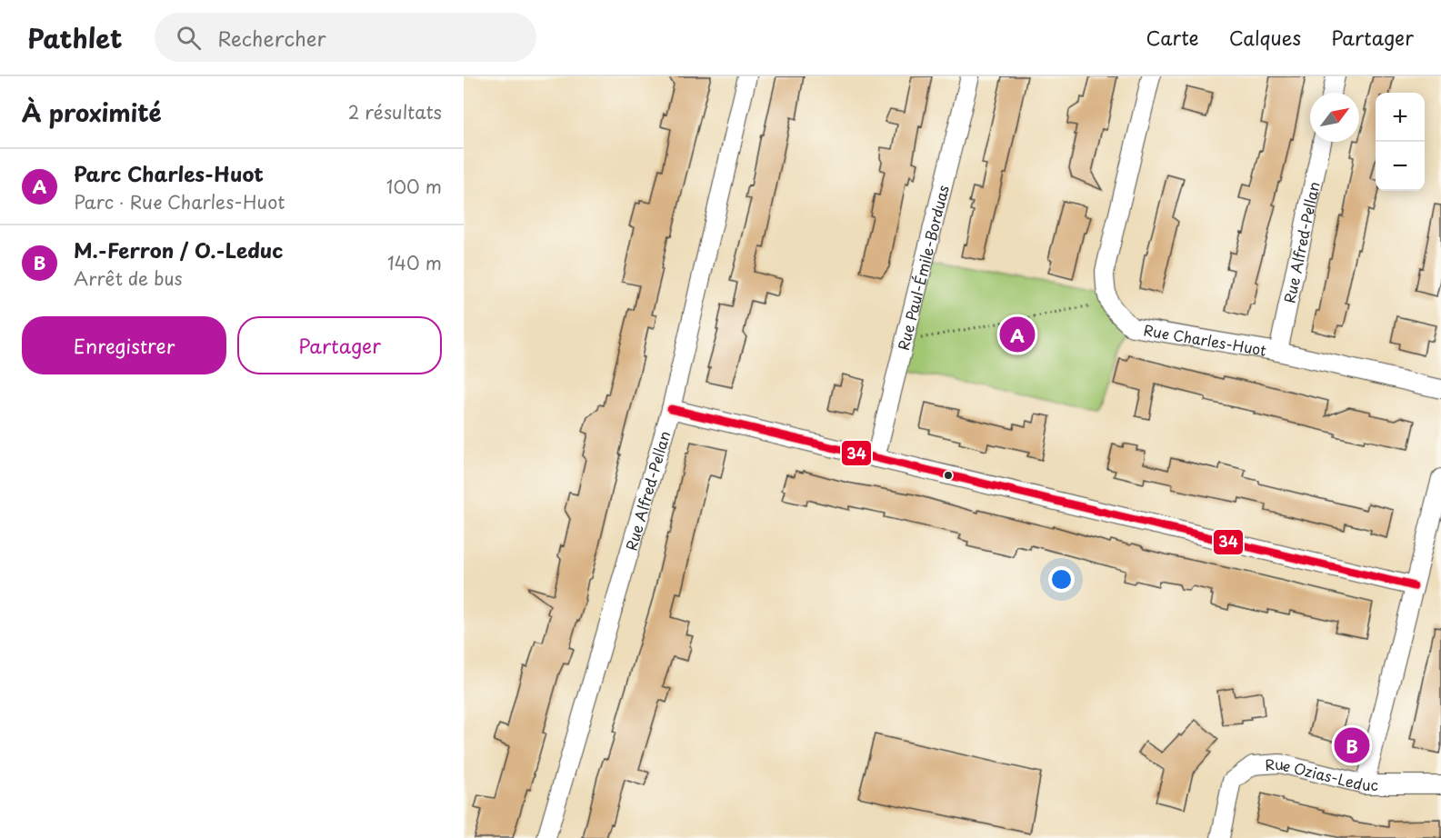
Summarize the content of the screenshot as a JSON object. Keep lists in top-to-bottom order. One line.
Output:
{"streets":{"street":["Rue Alfred-Pellan","Rue Paul-Émile-Borduas","Rue Charles-Huot","Rue Ozias-Leduc"]},"crossings":[["Rue Alfred-Pellan","Rue Charles-Huot"]],"lines":["transit line 34"],"north":"top right","page":{"header":"Pathlet","search":"Rechercher","nav":["Carte","Calques","Partager"],"heading":["À proximité","2 résultats"],"map_buttons":["+","−"],"list":[{"mark":"A","name":"Parc Charles-Huot","note":"Parc · Rue Charles-Huot","value":"100 m"},{"mark":"B","name":"M.-Ferron / O.-Leduc","note":"Arrêt de bus","value":"140 m"}],"buttons":["Enregistrer","Partager"],"pins":["A","B"]}}
